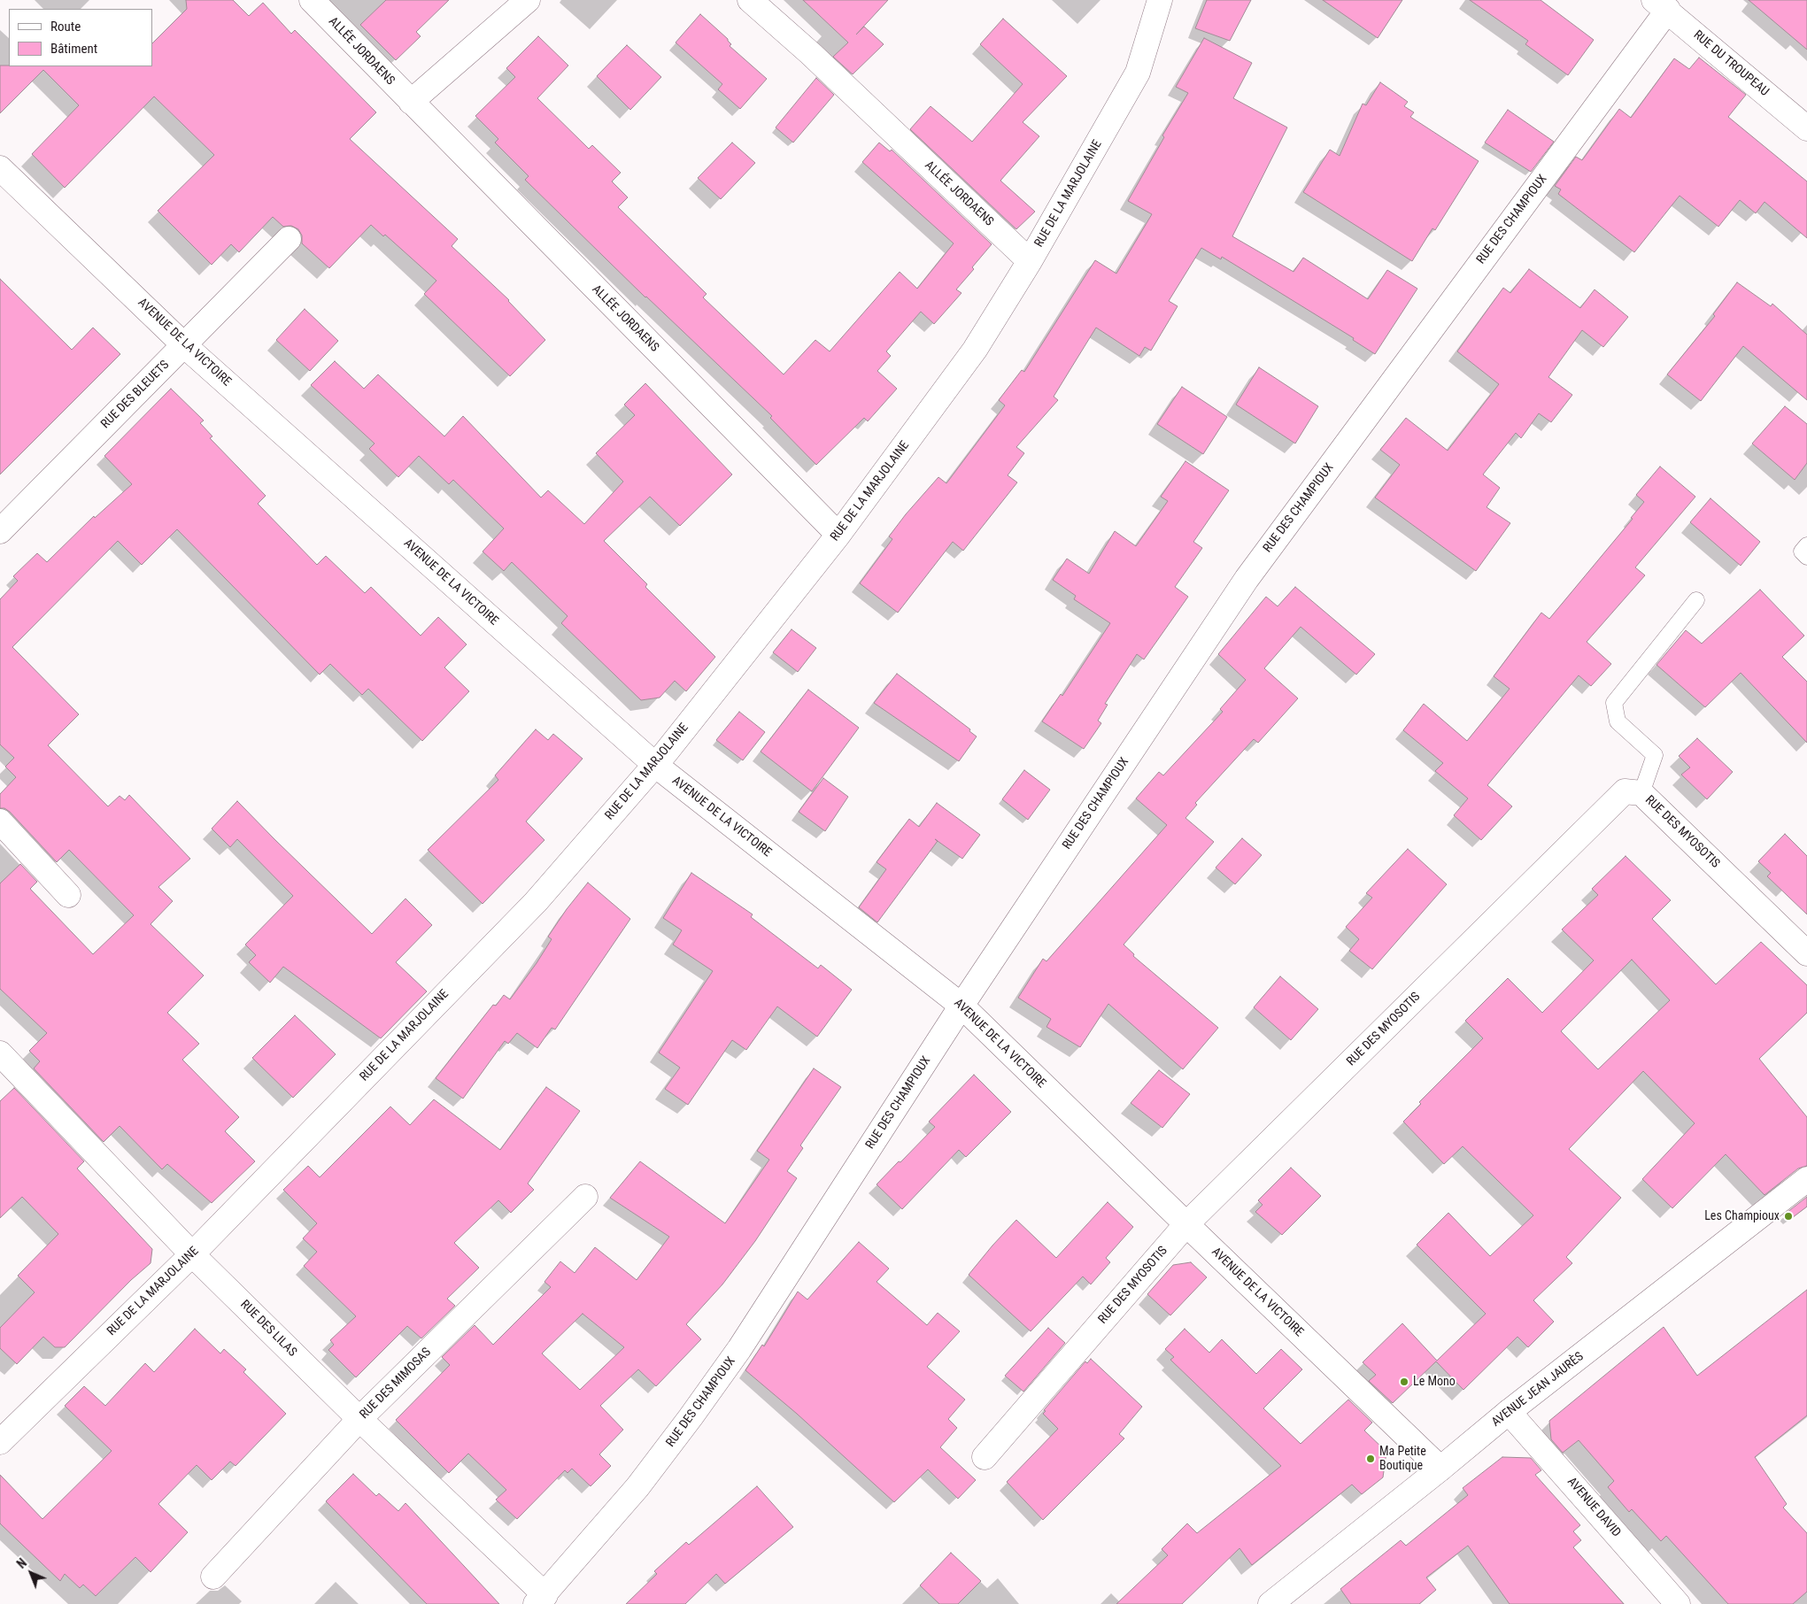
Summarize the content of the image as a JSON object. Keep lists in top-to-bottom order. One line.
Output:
{"streets":{"street":["ALLÉE JORDAENS","RUE DU TROUPEAU","RUE DE LA MARJOLAINE","RUE DES CHAMPIOUX","AVENUE DE LA VICTOIRE","RUE DES BLEUETS","RUE DES MYOSOTIS","RUE DES LILAS","RUE DES MIMOSAS","AVENUE JEAN JAURÈS","AVENUE DAVID"]},"crossings":[["ALLÉE JORDAENS","RUE DE LA MARJOLAINE"],["RUE DU TROUPEAU","RUE DES CHAMPIOUX"],["RUE DE LA MARJOLAINE","AVENUE DE LA VICTOIRE"],["RUE DE LA MARJOLAINE","RUE DES LILAS"],["RUE DES CHAMPIOUX","AVENUE DE LA VICTOIRE"],["RUE DES CHAMPIOUX","RUE DES LILAS"],["AVENUE DE LA VICTOIRE","RUE DES BLEUETS"],["AVENUE DE LA VICTOIRE","RUE DES MYOSOTIS"],["AVENUE DE LA VICTOIRE","AVENUE JEAN JAURÈS"],["RUE DES LILAS","RUE DES MIMOSAS"],["AVENUE JEAN JAURÈS","AVENUE DAVID"]],"places":["Les Champioux","Le Mono","Ma Petite Boutique"],"legend":["Route","Bâtiment"],"north":"top left"}
